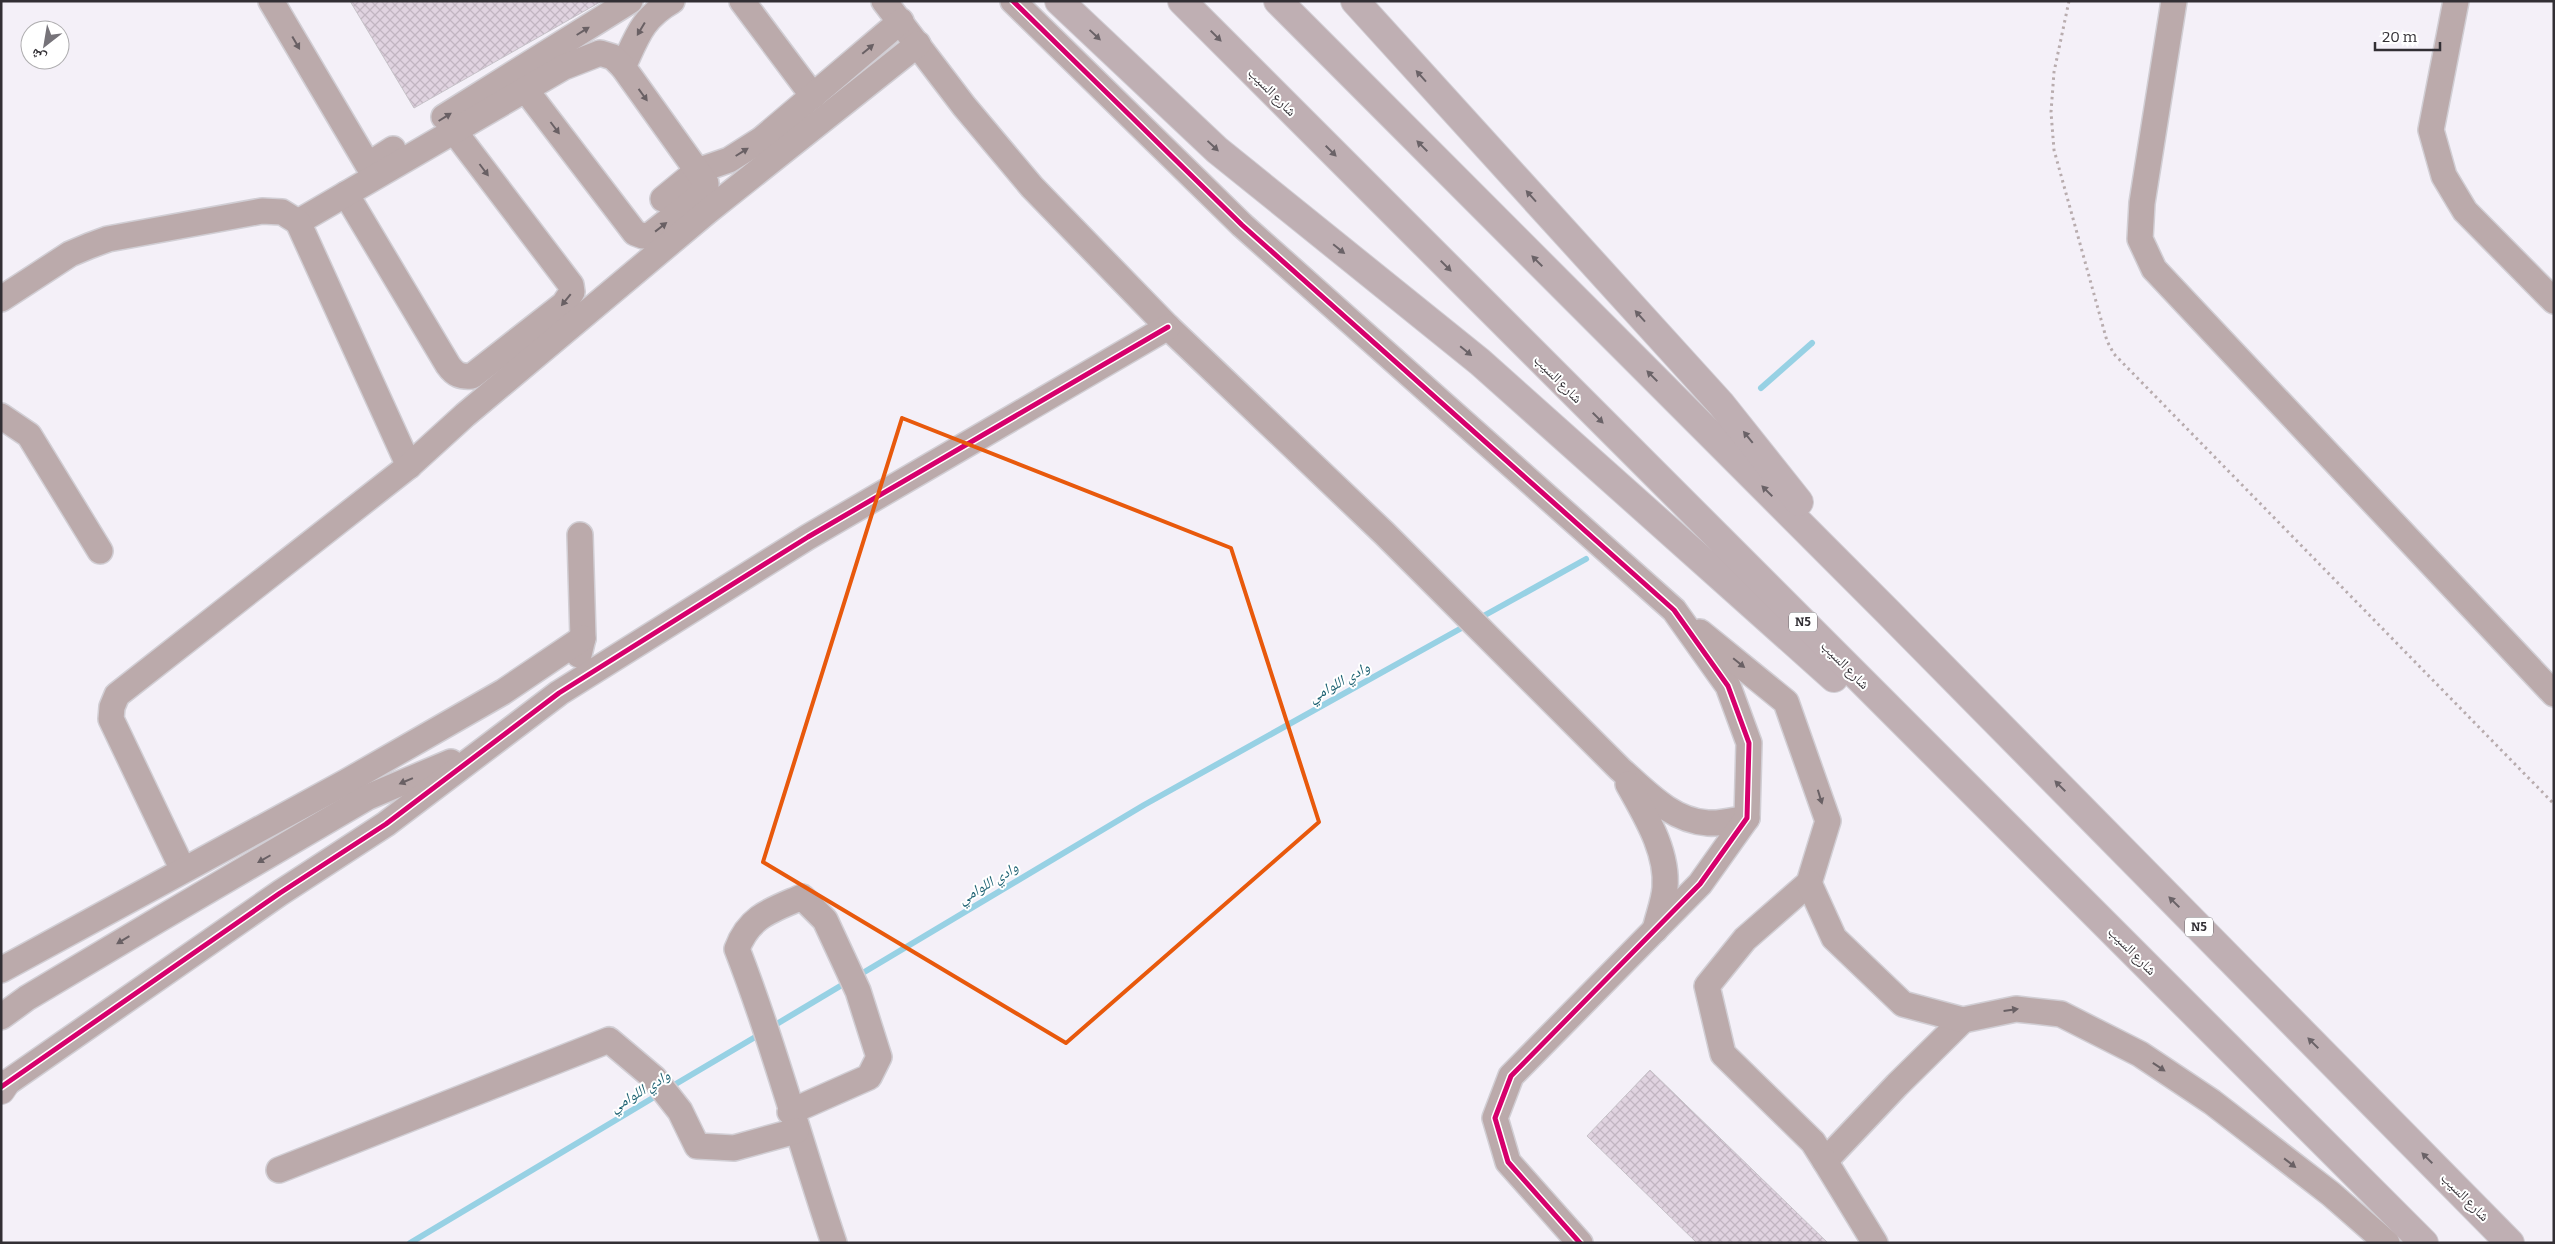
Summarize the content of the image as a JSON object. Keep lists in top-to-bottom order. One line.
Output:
{"streets":{"highway":["شارع السيب","N5"]},"water":["وادي اللوامي"],"scale_bar":"20 m","north":"bottom left"}
